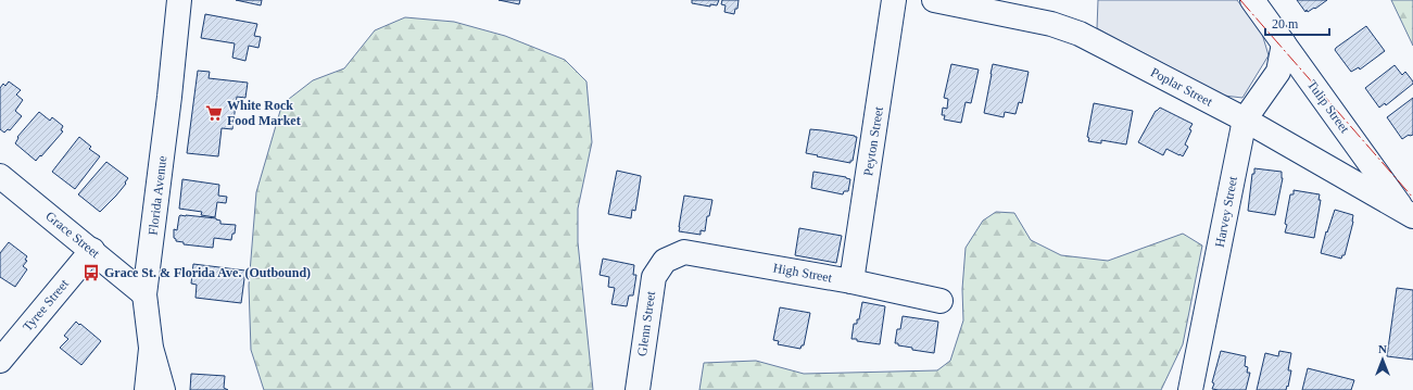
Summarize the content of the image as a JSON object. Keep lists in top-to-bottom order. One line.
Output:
{"streets":{"street":["Poplar Street","Tulip Street","Peyton Street","Florida Avenue","Harvey Street","Grace Street","High Street","Tyree Street","Glenn Street"]},"crossings":[["Poplar Street","Tulip Street"],["Poplar Street","Harvey Street"],["Tulip Street","Harvey Street"],["Peyton Street","High Street"],["Florida Avenue","Grace Street"],["Grace Street","Tyree Street"],["High Street","Glenn Street"]],"places":{"supermarket":["White Rock Food Market"],"bus stop":["Grace St. & Florida Ave. (Outbound)"]},"scale_bar":"20 m","north":"top"}
